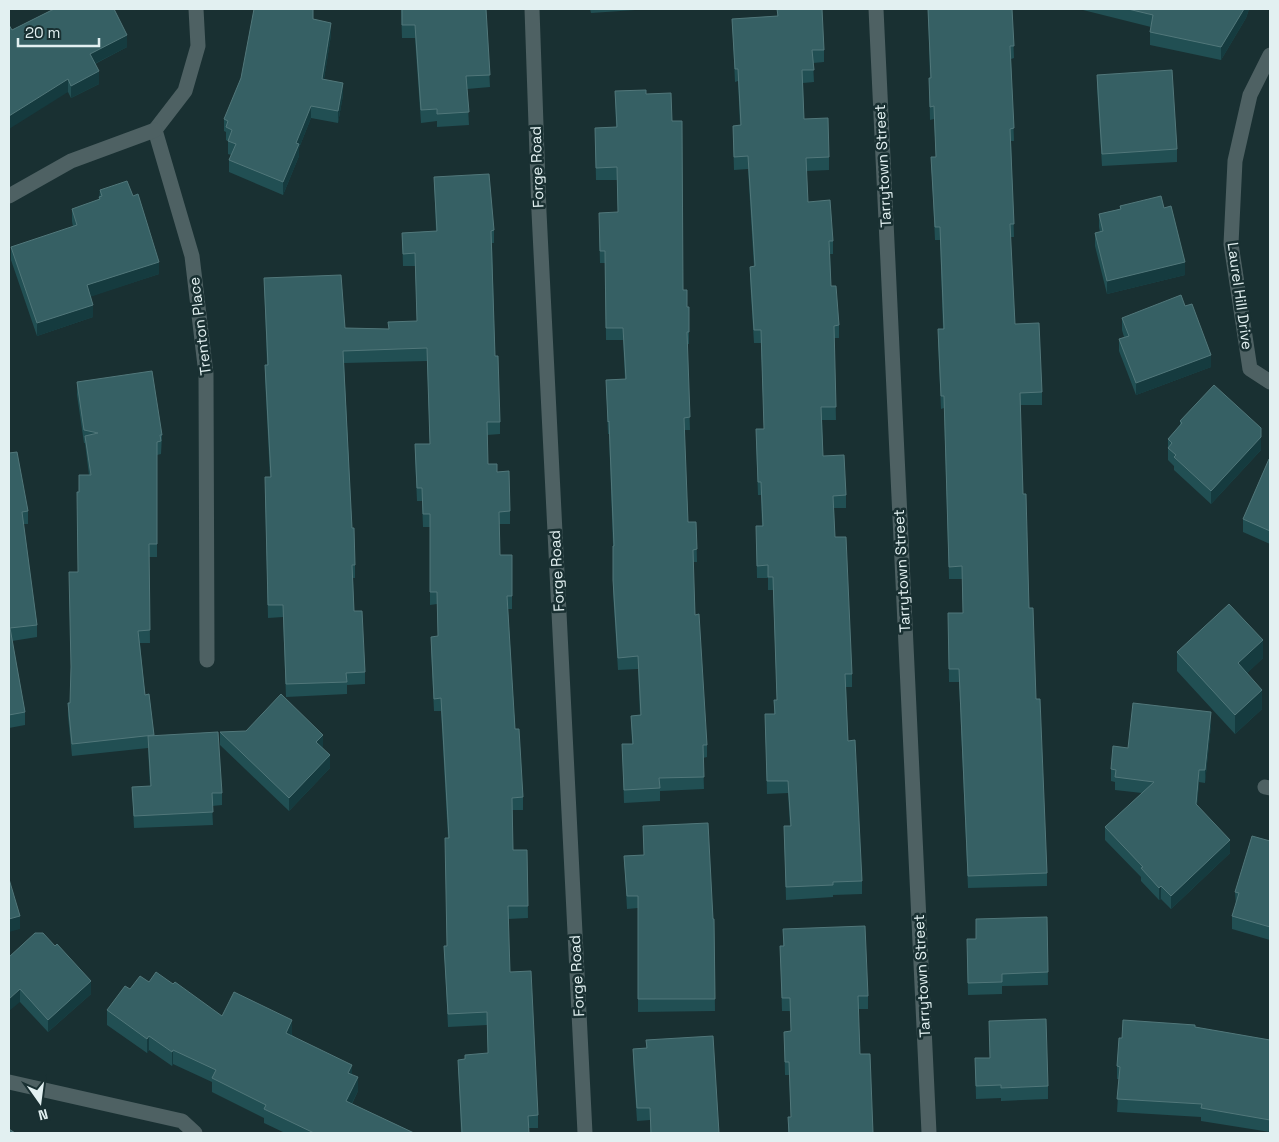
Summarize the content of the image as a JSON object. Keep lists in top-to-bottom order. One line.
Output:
{"streets":{"street":["Tarrytown Street","Forge Road","Laurel Hill Drive","Trenton Place"]},"scale_bar":"20 m","north":"bottom"}
